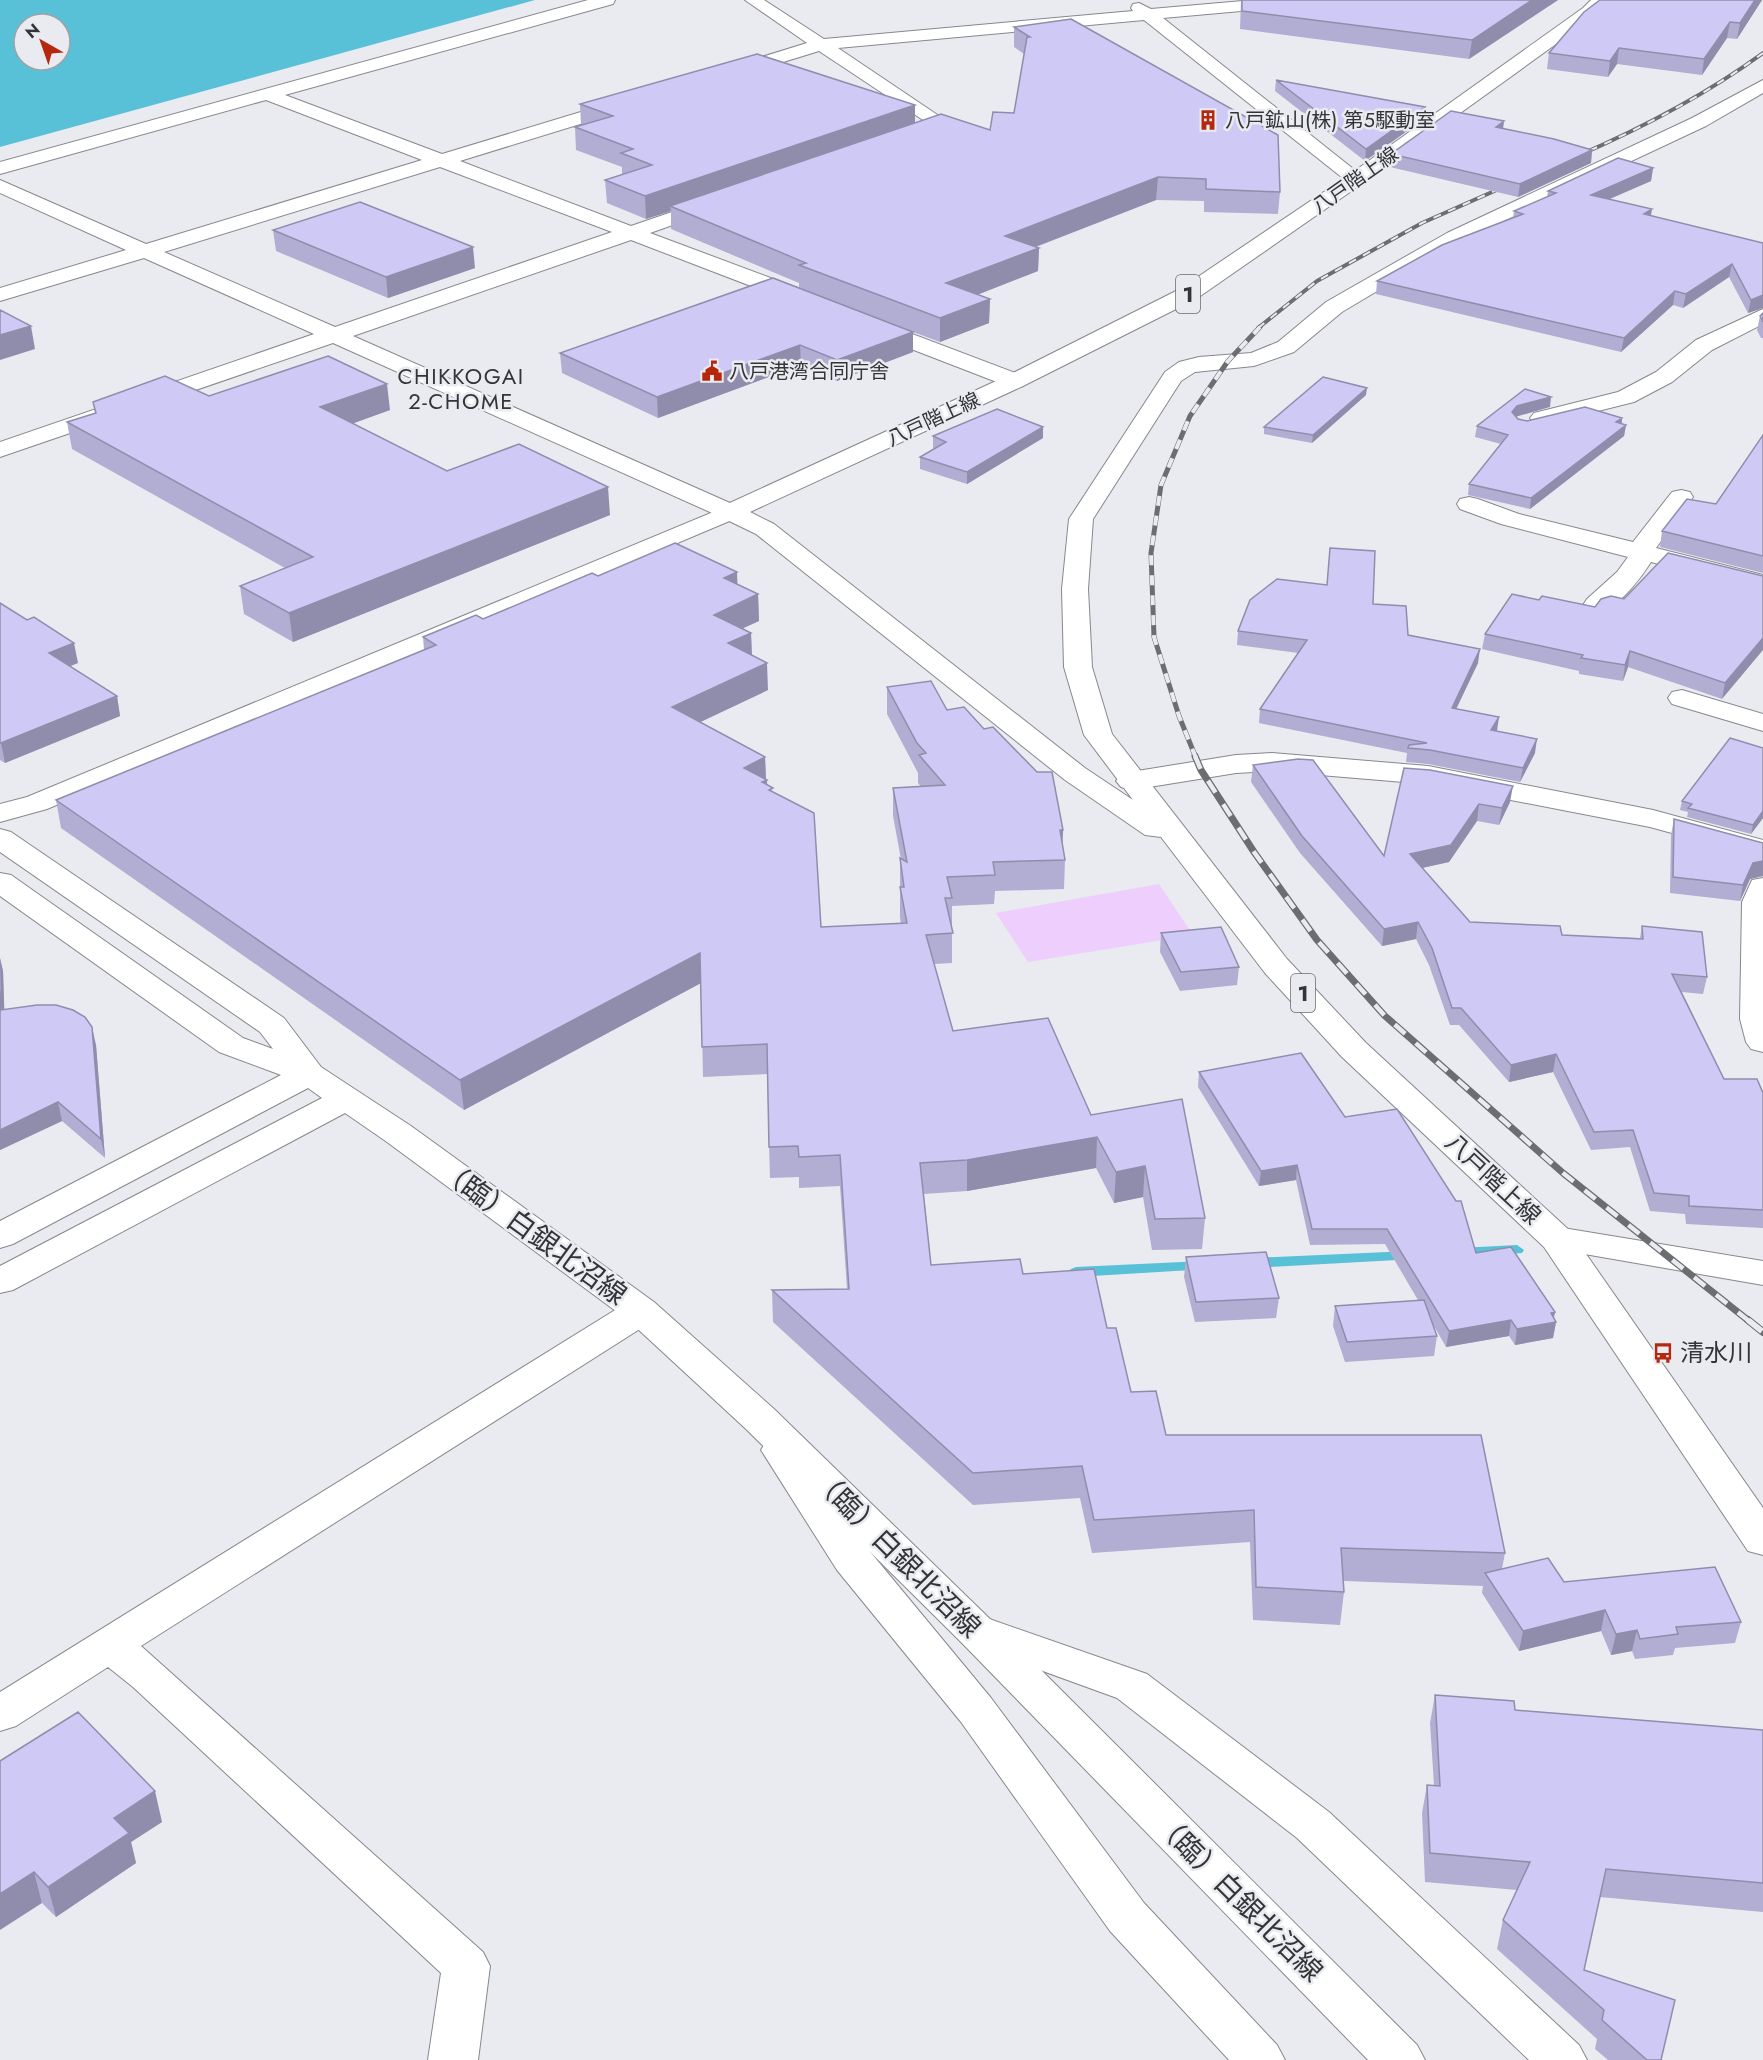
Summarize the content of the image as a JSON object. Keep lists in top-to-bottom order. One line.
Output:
{"streets":{"street":["八戸階上線","1","（臨）白銀北沼線"]},"districts":["CHIKKOGAI 2-CHOME"],"places":{"building":["八戸鉱山(株) 第５駆動室"],"public building":["八戸港湾合同庁舎"],"bus stop":["清水川"]},"north":"top left"}
